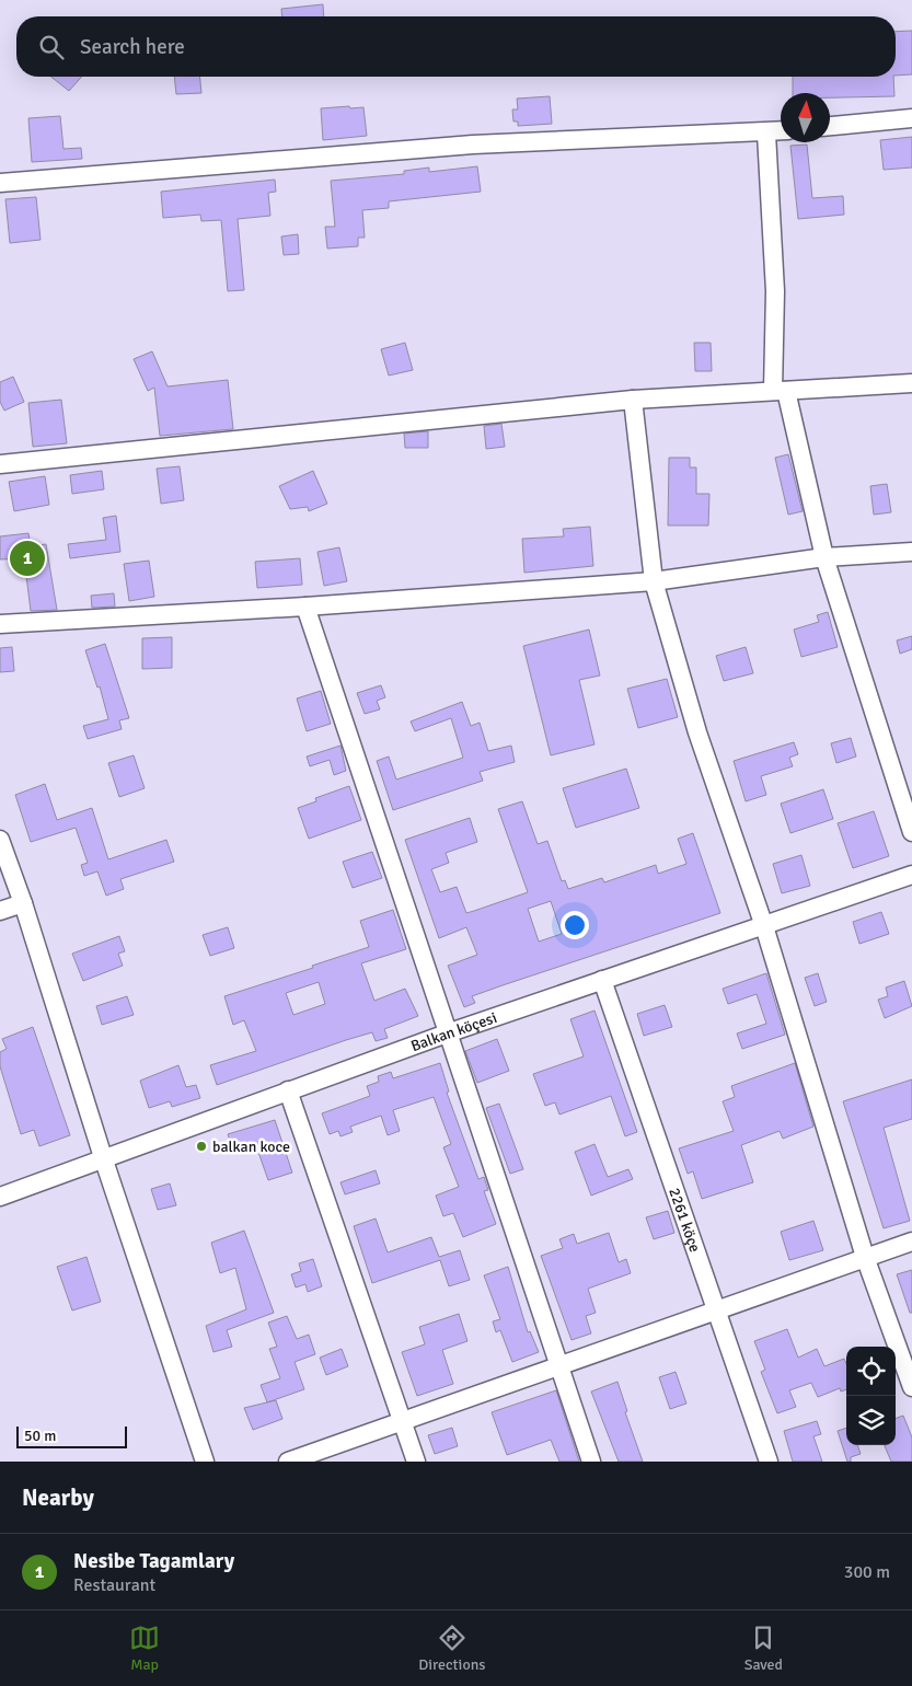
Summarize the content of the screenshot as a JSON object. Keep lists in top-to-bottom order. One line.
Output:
{"streets":{"street":["Balkan köçesi","2261 köçe"]},"crossings":[["Balkan köçesi","2261 köçe"]],"places":["balkan koce"],"scale_bar":"50 m","north":"top","page":{"search":"Search here","pins":"1","scale":"50 m","heading":"Nearby","list":[{"mark":"1","name":"Nesibe Tagamlary","note":"Restaurant","value":"300 m"}],"nav":["Map","Directions","Saved"]}}
